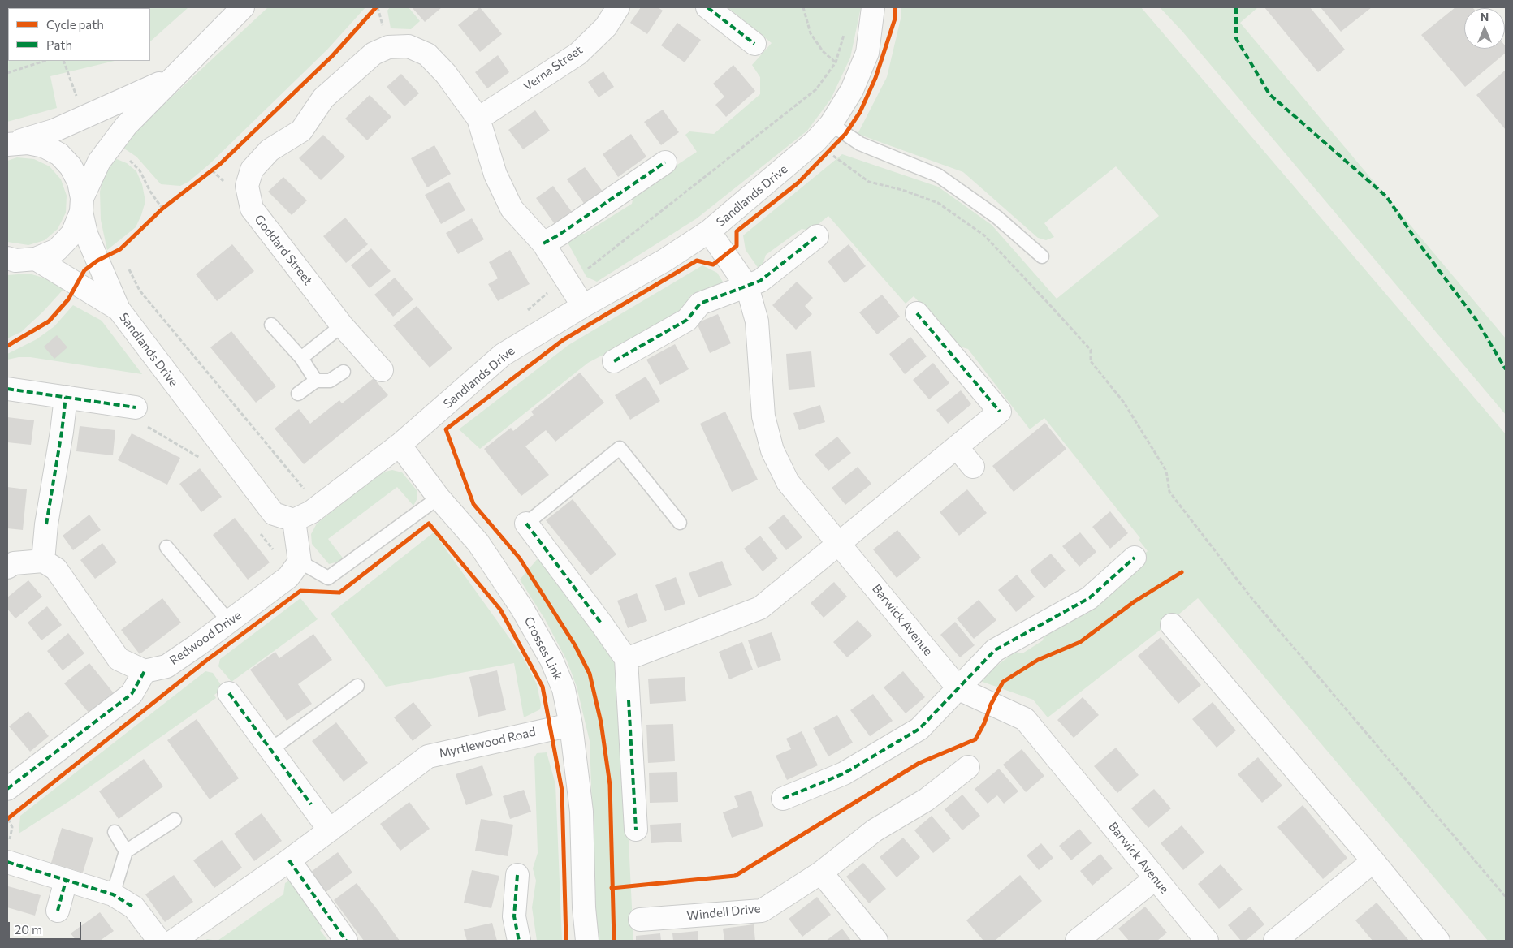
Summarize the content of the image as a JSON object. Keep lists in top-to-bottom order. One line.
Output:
{"streets":{"street":["Verna Street","Sandlands Drive","Goddard Street","Barwick Avenue","Redwood Drive","Crosses Link","Myrtlewood Road","Windell Drive"]},"crossings":[["Verna Street","Goddard Street"],["Sandlands Drive","Goddard Street"],["Sandlands Drive","Barwick Avenue"],["Sandlands Drive","Crosses Link"],["Crosses Link","Myrtlewood Road"]],"legend":["Cycle path","Path"],"scale_bar":"20 m","north":"top"}
